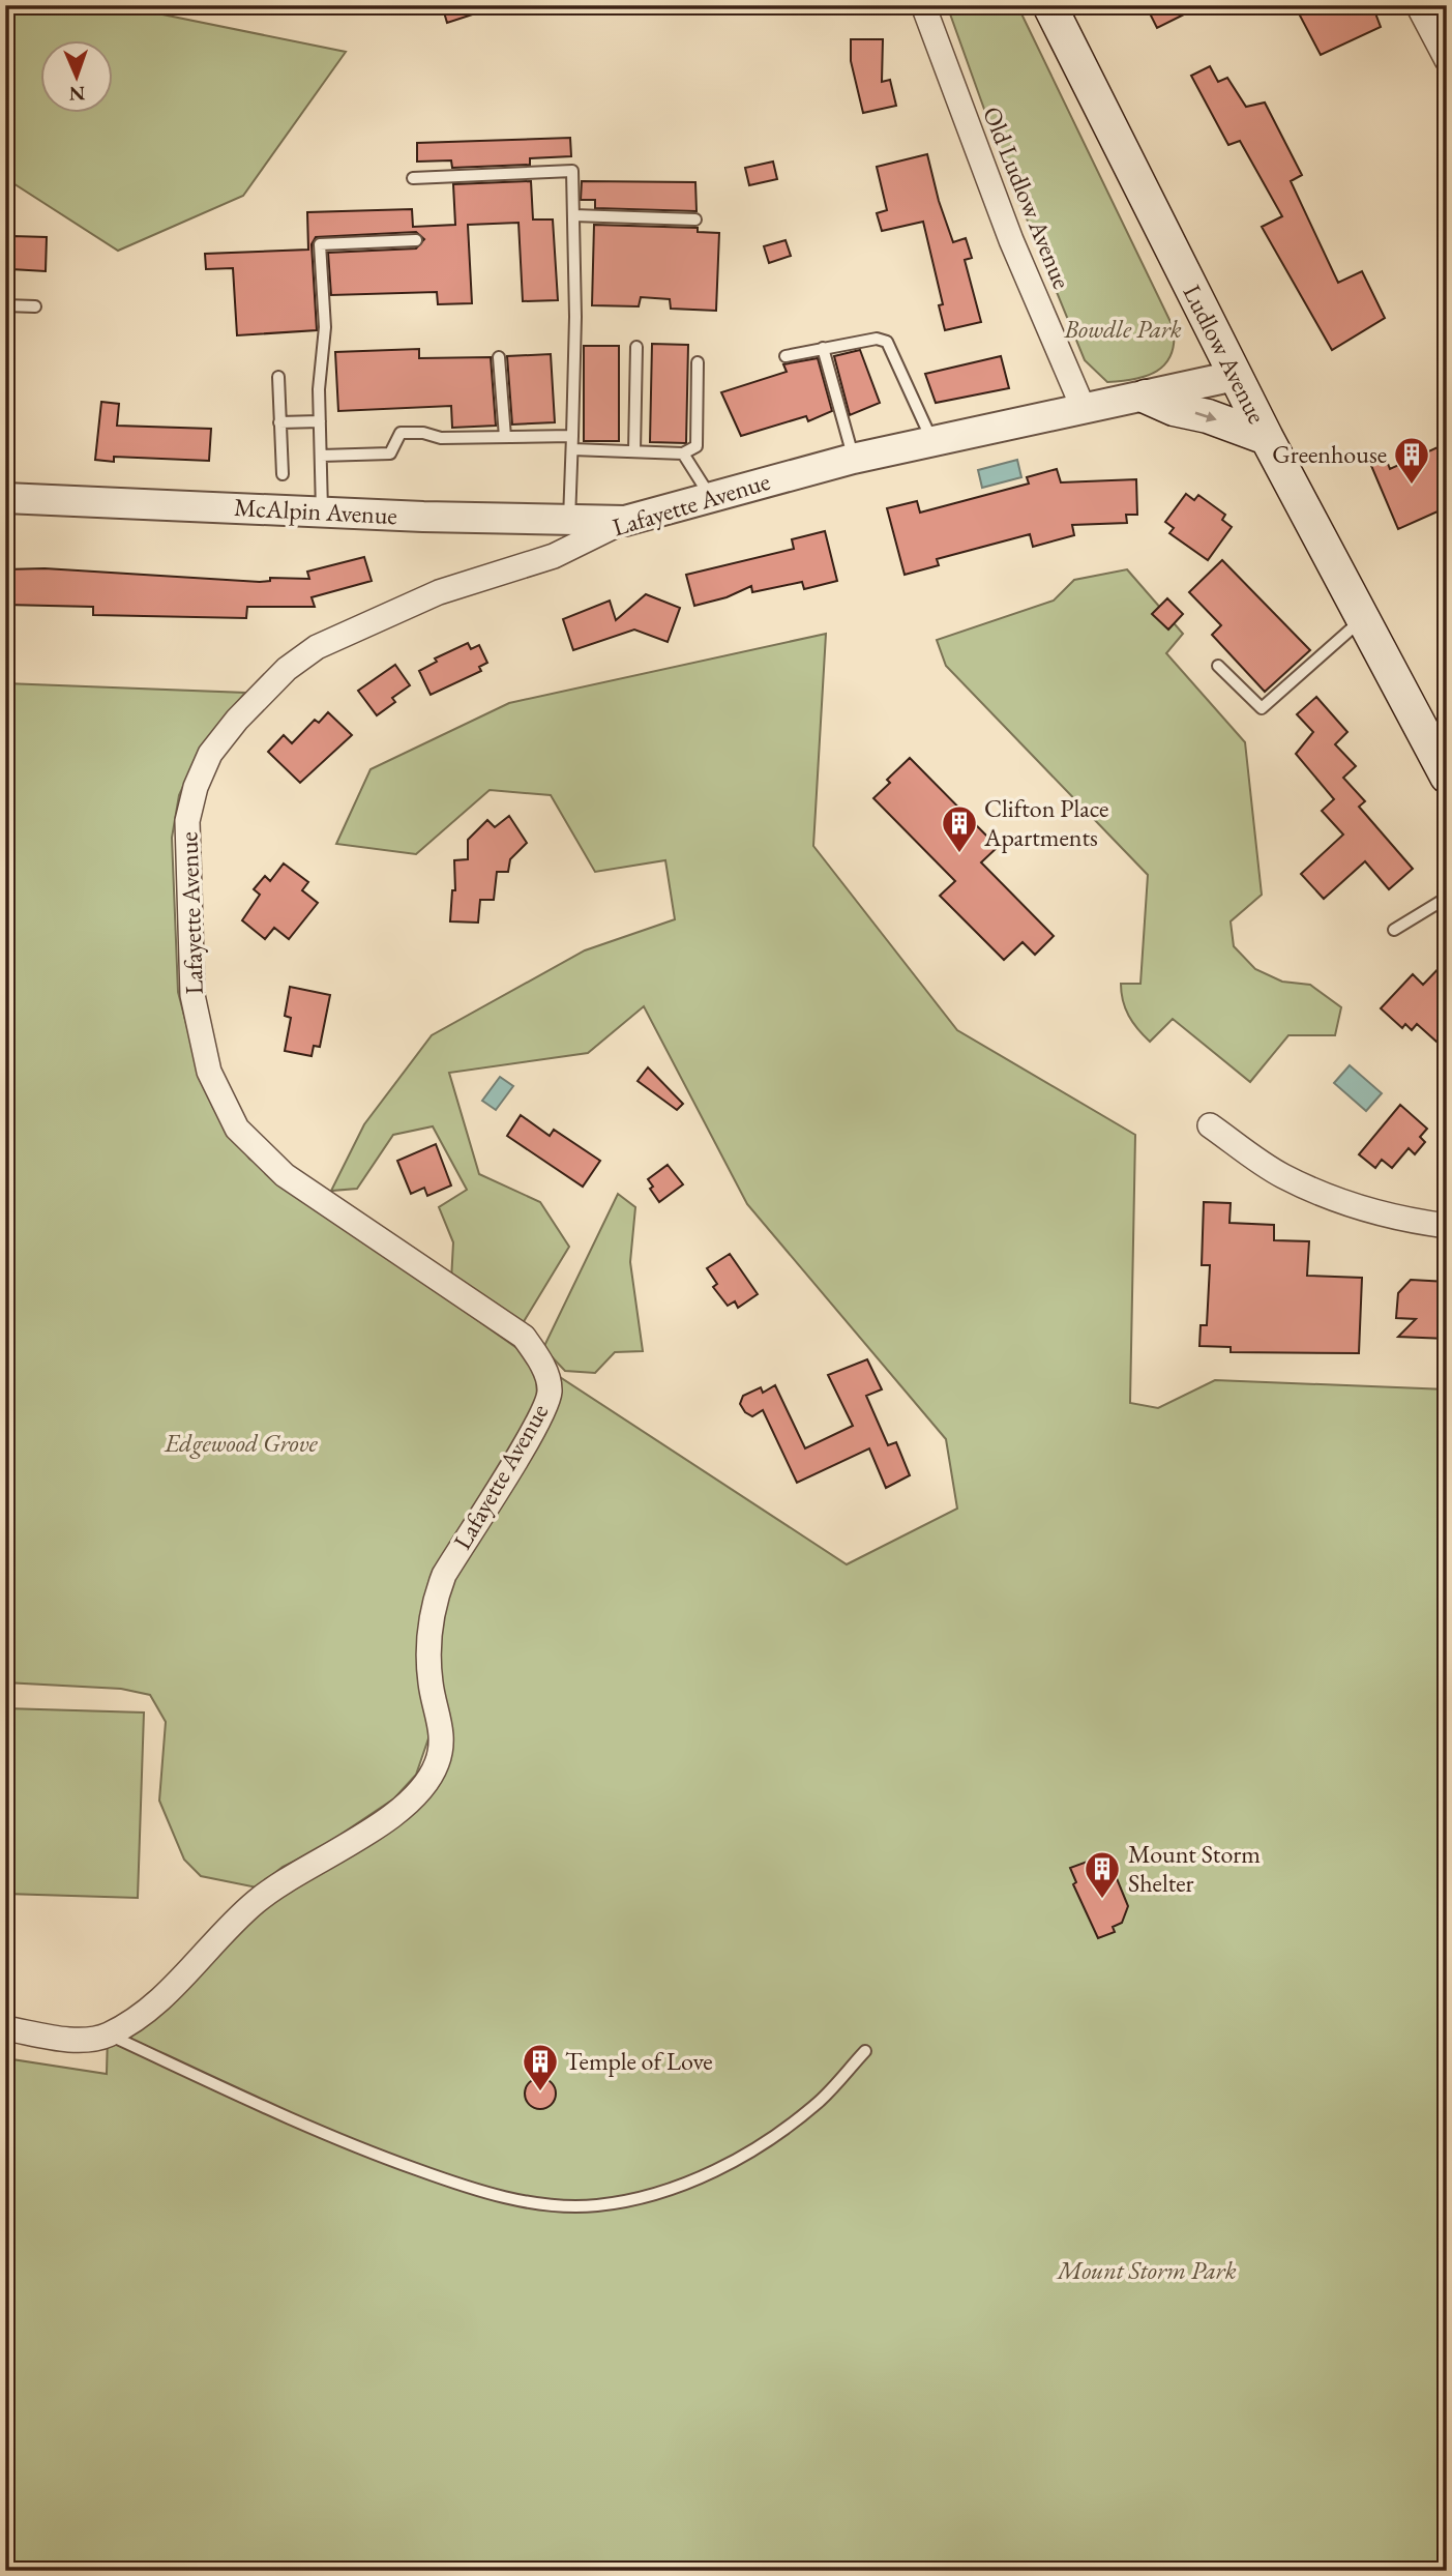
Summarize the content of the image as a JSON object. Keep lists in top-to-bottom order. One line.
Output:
{"streets":{"main road":["Ludlow Avenue"],"street":["Old Ludlow Avenue","Lafayette Avenue","McAlpin Avenue"]},"crossings":[["Old Ludlow Avenue","Lafayette Avenue"],["Ludlow Avenue","Lafayette Avenue"],["Lafayette Avenue","McAlpin Avenue"]],"parks":["Bowdle Park","Edgewood Grove","Mount Storm Park"],"places":{"building":["Greenhouse","Clifton Place Apartments","Mount Storm Shelter","Temple of Love"]},"north":"bottom"}
